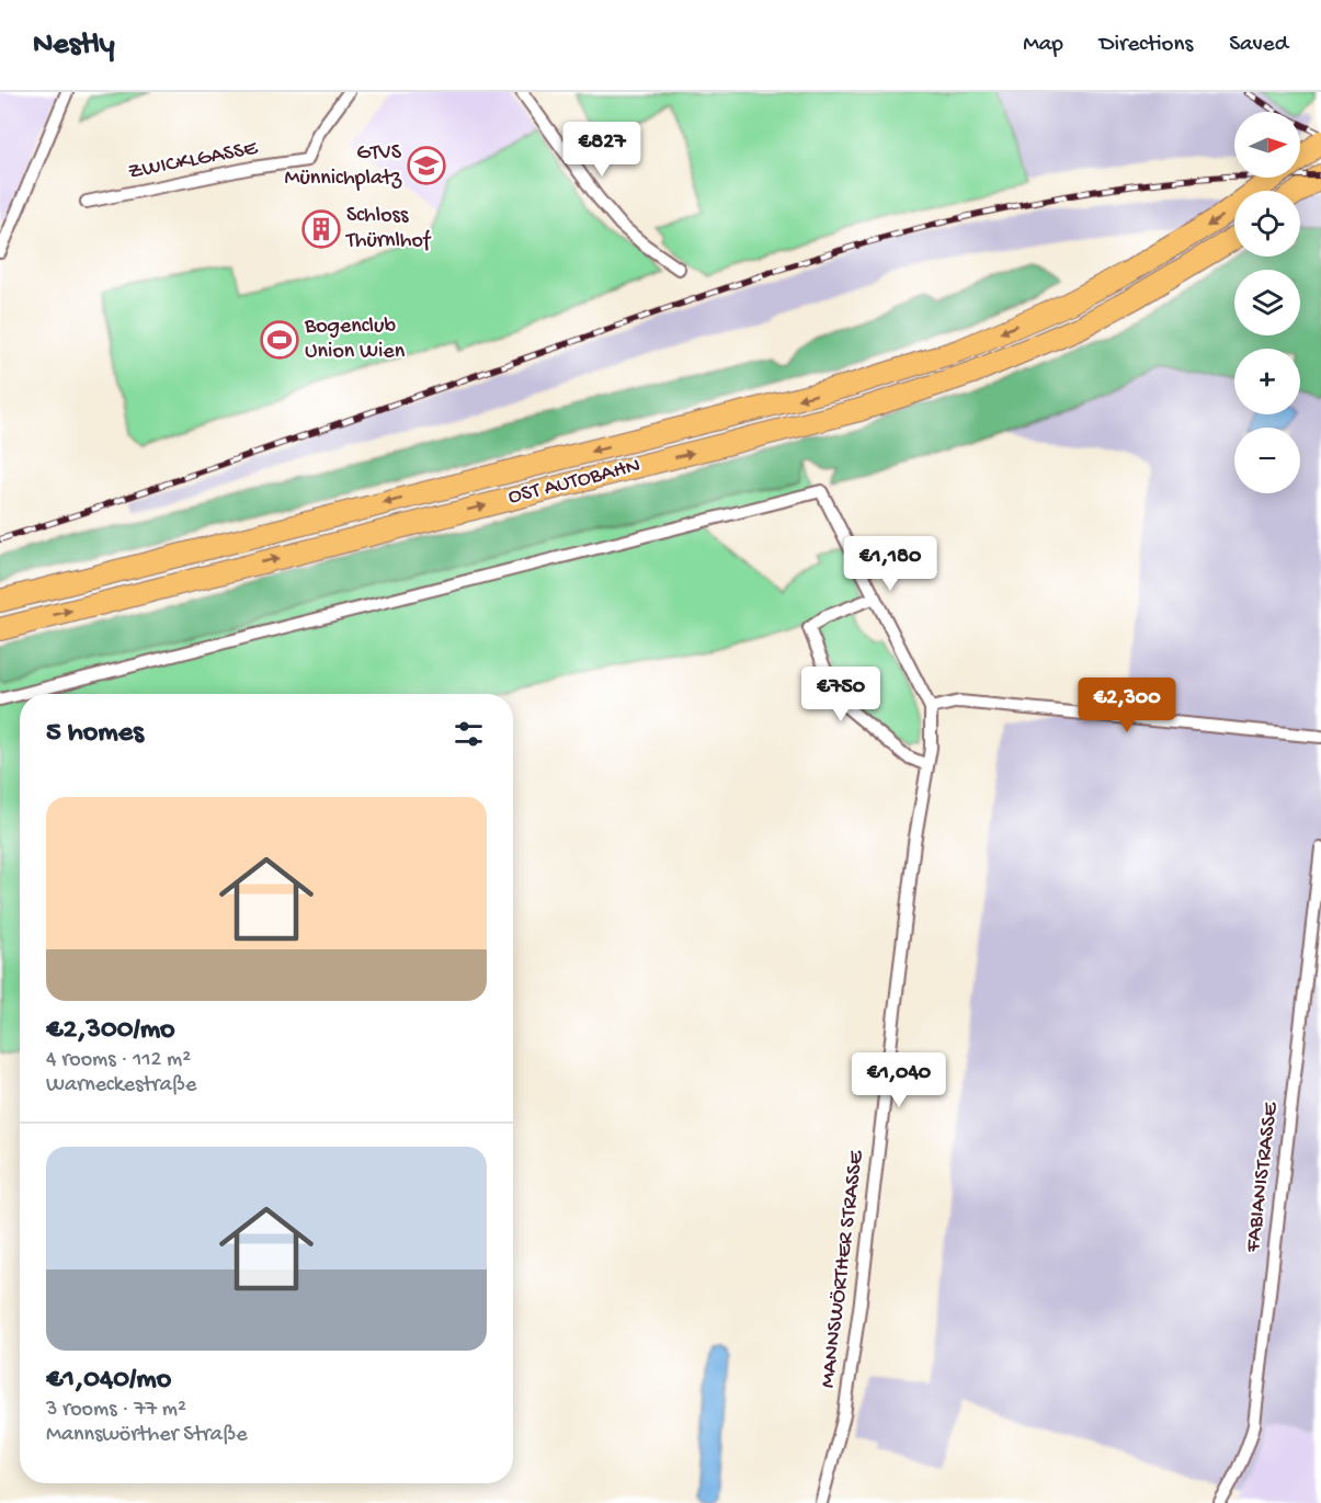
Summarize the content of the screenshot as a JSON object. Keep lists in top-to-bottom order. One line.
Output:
{"streets":{"highway":["OST AUTOBAHN"],"street":["ZWICKLGASSE","FABIANISTRASSE","MANNSWÖRTHER STRASSE"]},"places":{"school or university":["GTVS Münnichplatz"],"building":["Schloss Thürnlhof"],"sports":["Bogenclub Union Wien"]},"north":"right","page":{"header":"Nestly","nav":["Map","Directions","Saved"],"map_buttons":["+","−"],"price":["€827","€1,180","€750","€2,300","€1,040"],"heading":"5 homes","list":[{"name":"€2,300/mo","note":"4 rooms · 112 m² · Warneckestraße"},{"name":"€1,040/mo","note":"3 rooms · 77 m² · Mannswörther Straße"}]}}
